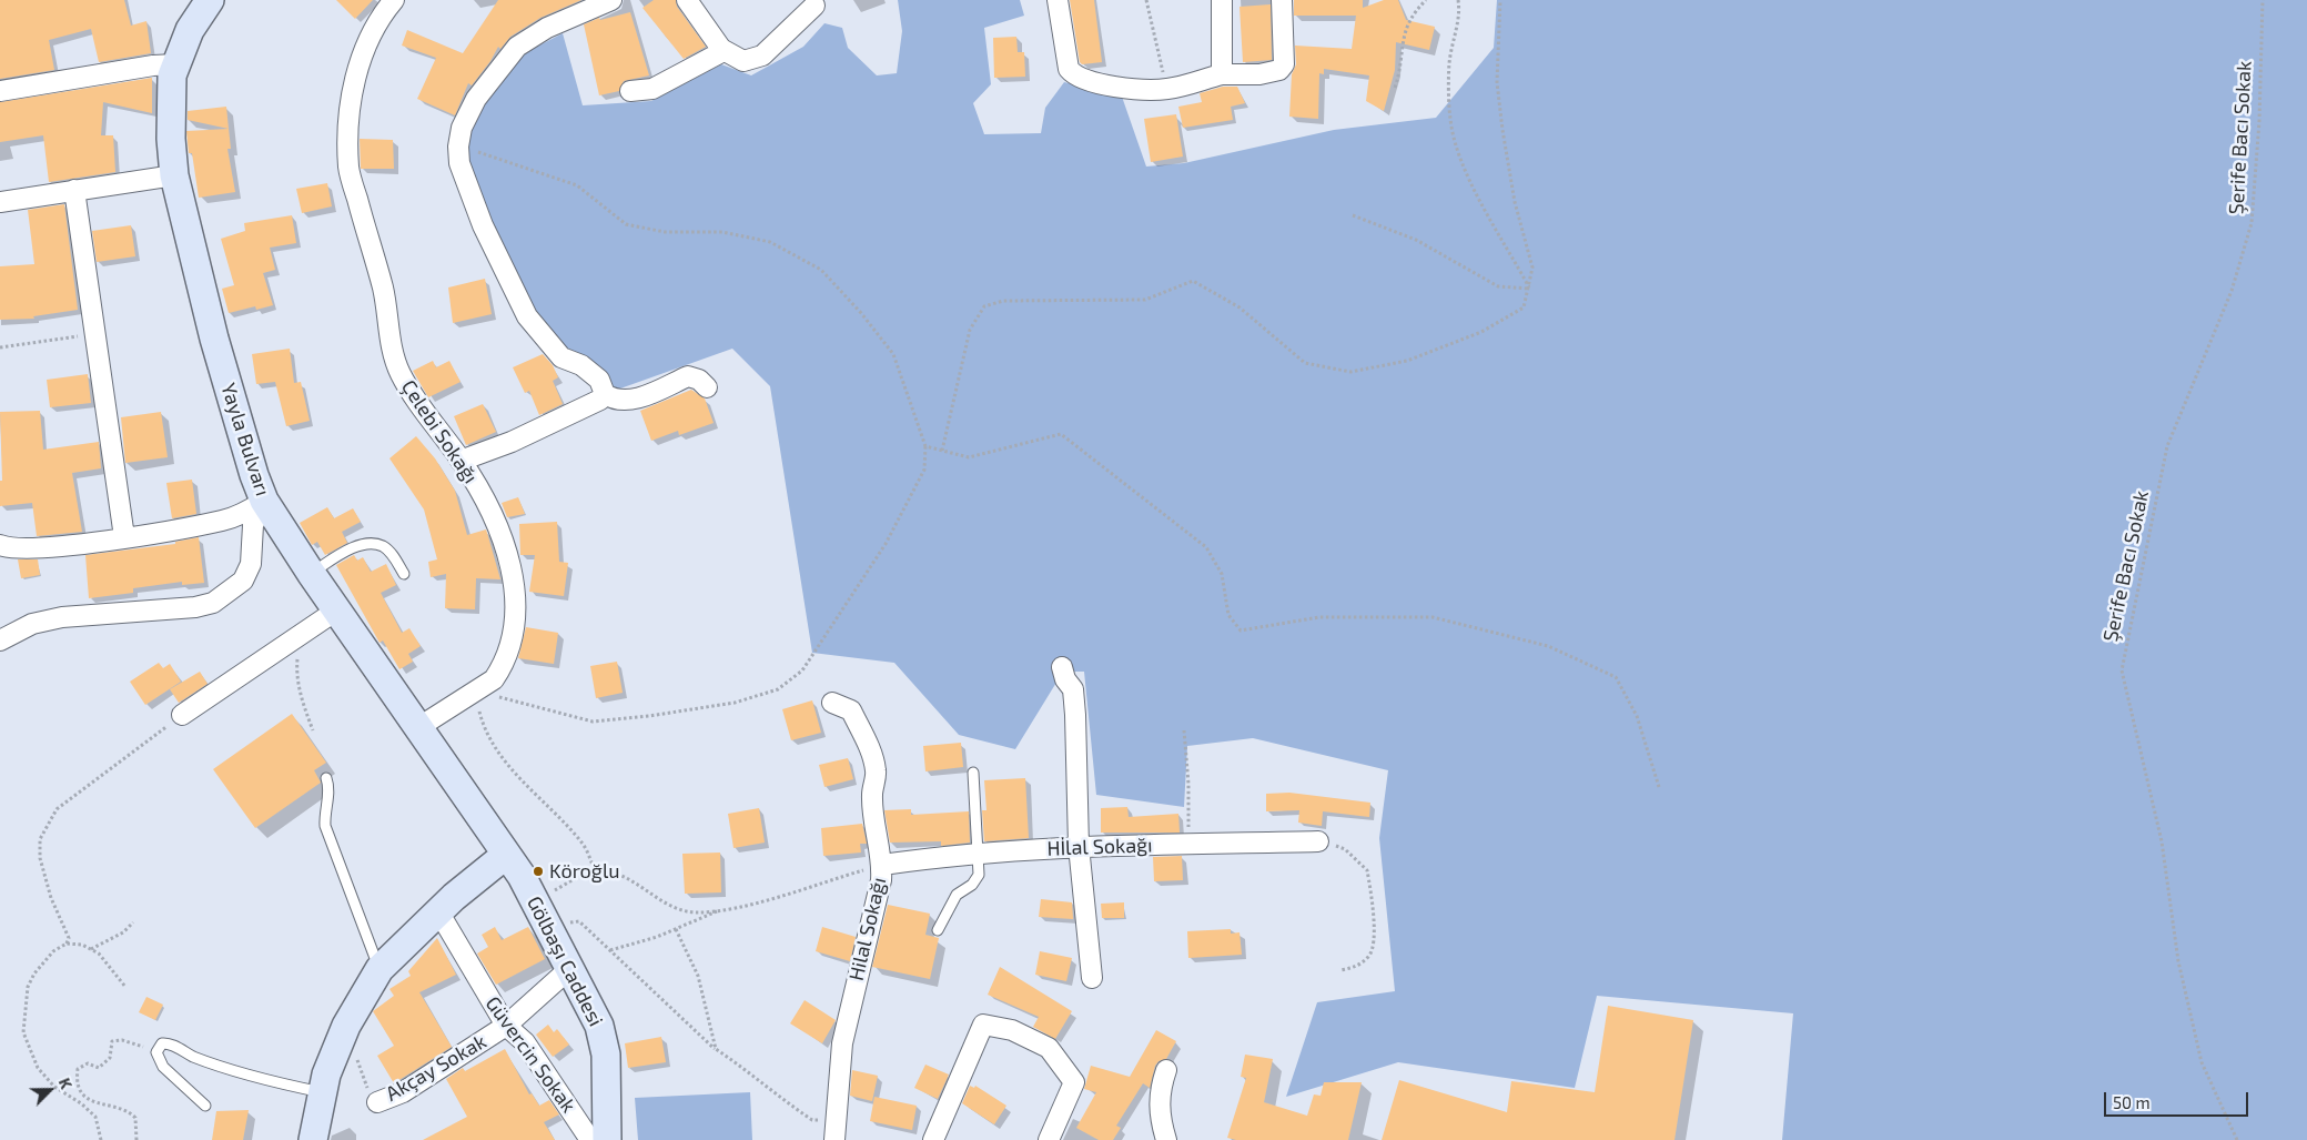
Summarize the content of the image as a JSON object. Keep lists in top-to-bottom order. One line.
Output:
{"streets":{"main road":["Yayla Bulvarı","Gölbaşı Caddesi"],"street":["Çelebi Sokağı","Hİlal Sokağı","Hilal Sokağı","Güvercin Sokak","Akçay Sokak"],"path":["Şerife Bacı Sokak"]},"crossings":[["Çelebi Sokağı","Yayla Bulvarı"],["Yayla Bulvarı","Gölbaşı Caddesi"],["Hİlal Sokağı","Hilal Sokağı"],["Gölbaşı Caddesi","Akçay Sokak"],["Güvercin Sokak","Akçay Sokak"]],"places":["Köroğlu"],"scale_bar":"50 m","north":"top right"}
